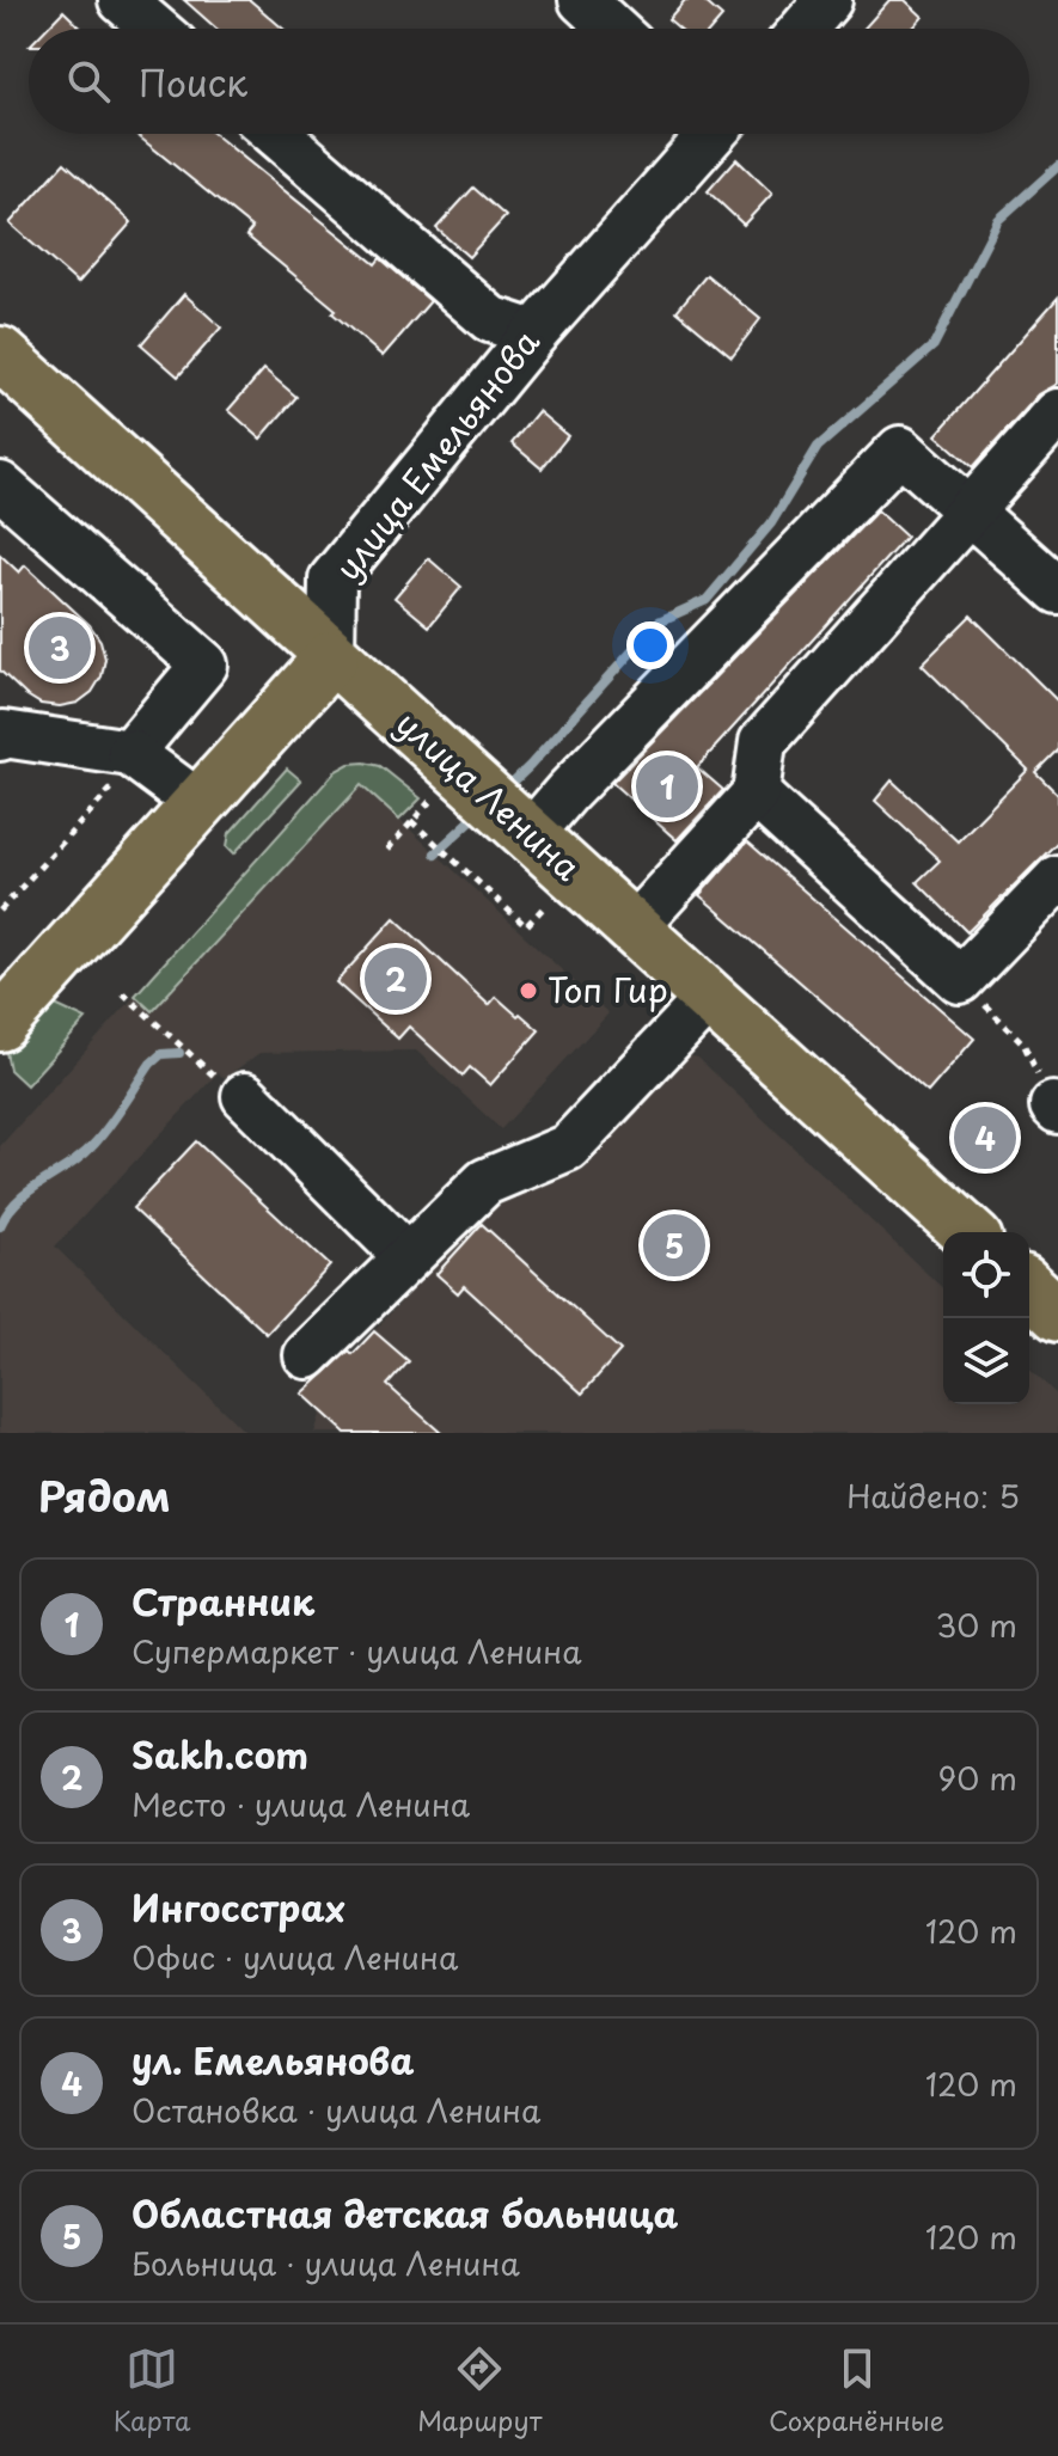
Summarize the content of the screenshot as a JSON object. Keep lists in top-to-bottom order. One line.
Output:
{"streets":{"main road":["улица Ленина"],"street":["улица Емельянова"]},"crossings":[["улица Емельянова","улица Ленина"]],"places":["Топ Гир"],"page":{"search":"Поиск","pins":["3","1","2","4","5"],"heading":["Рядом","Найдено: 5"],"list":[{"mark":"1","name":"Странник","note":"Супермаркет · улица Ленина","value":"30 m"},{"mark":"2","name":"Sakh.com","note":"Место · улица Ленина","value":"90 m"},{"mark":"3","name":"Ингосстрах","note":"Офис · улица Ленина","value":"120 m"},{"mark":"4","name":"ул. Емельянова","note":"Остановка · улица Ленина","value":"120 m"},{"mark":"5","name":"Областная детская больница","note":"Больница · улица Ленина","value":"120 m"}],"nav":["Карта","Маршрут","Сохранённые"]}}
